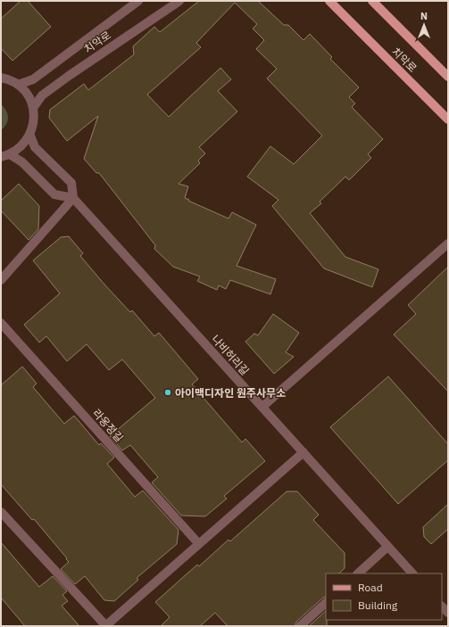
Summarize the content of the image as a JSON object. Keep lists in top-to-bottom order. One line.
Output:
{"streets":{"main road":["치악로"],"street":["나비허리길","라옹정길"]},"places":["아이맥디자인 원주사무소"],"legend":["Road","Building"],"north":"top"}
